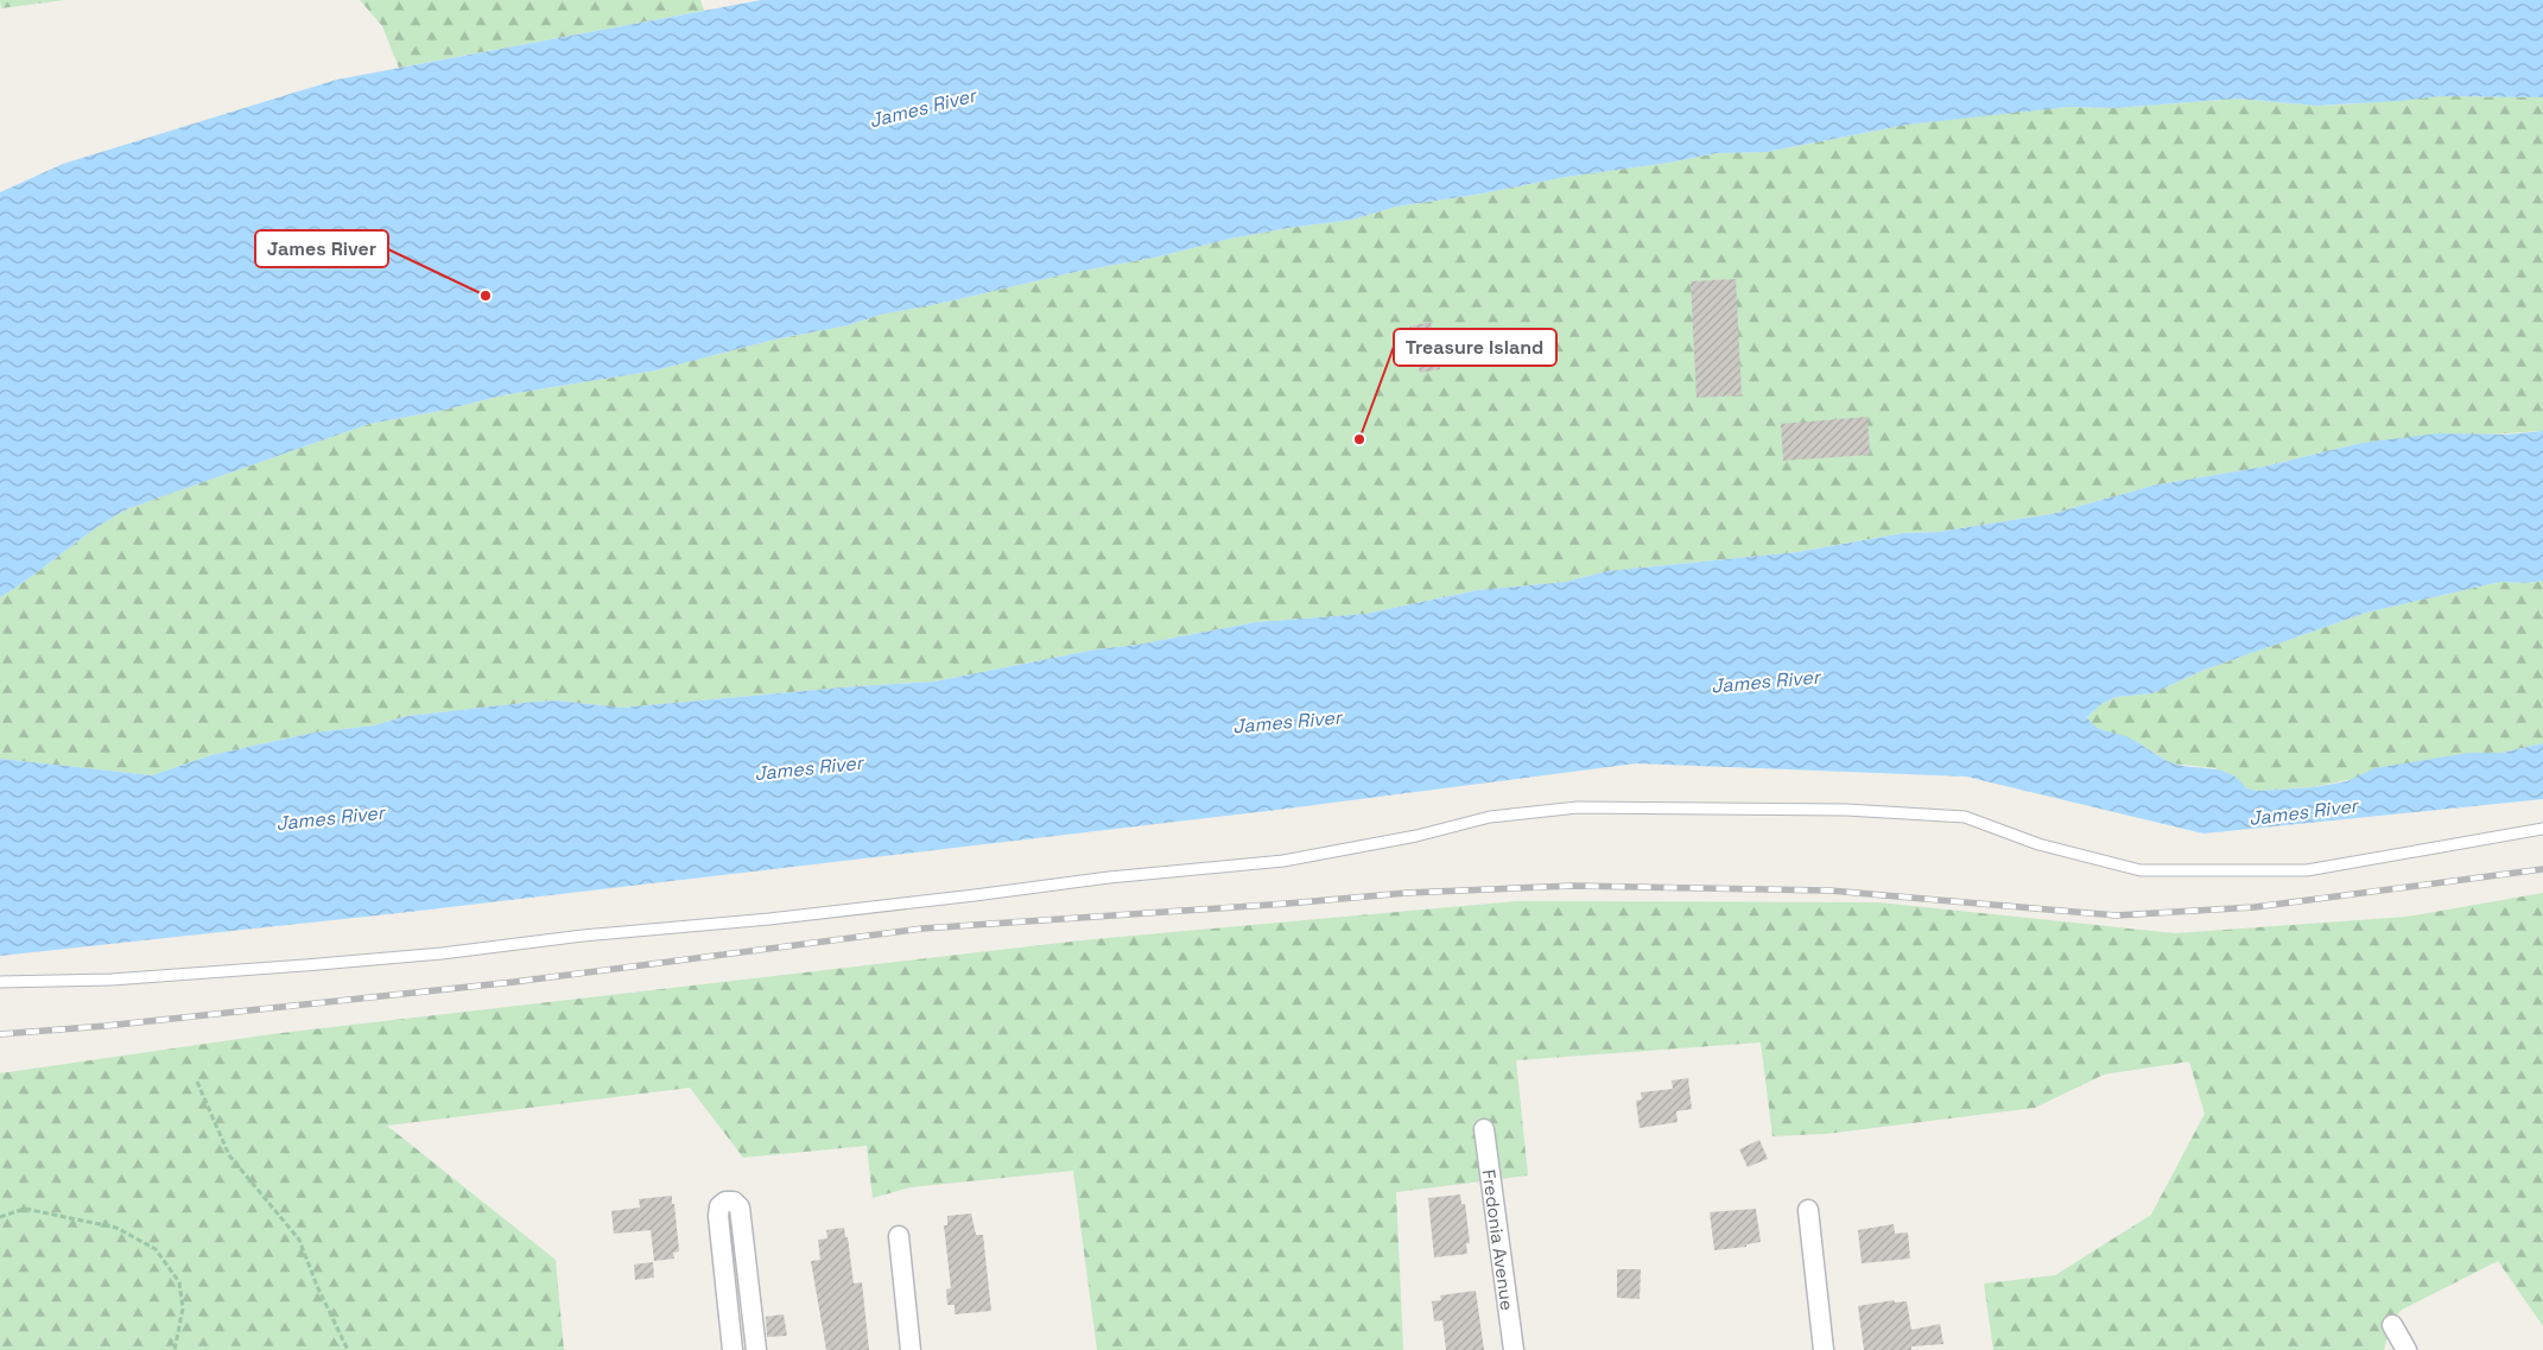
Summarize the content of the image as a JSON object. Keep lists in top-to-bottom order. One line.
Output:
{"streets":{"street":["Fredonia Avenue"]},"water":["James River"],"places":["James River","Treasure Island"]}
